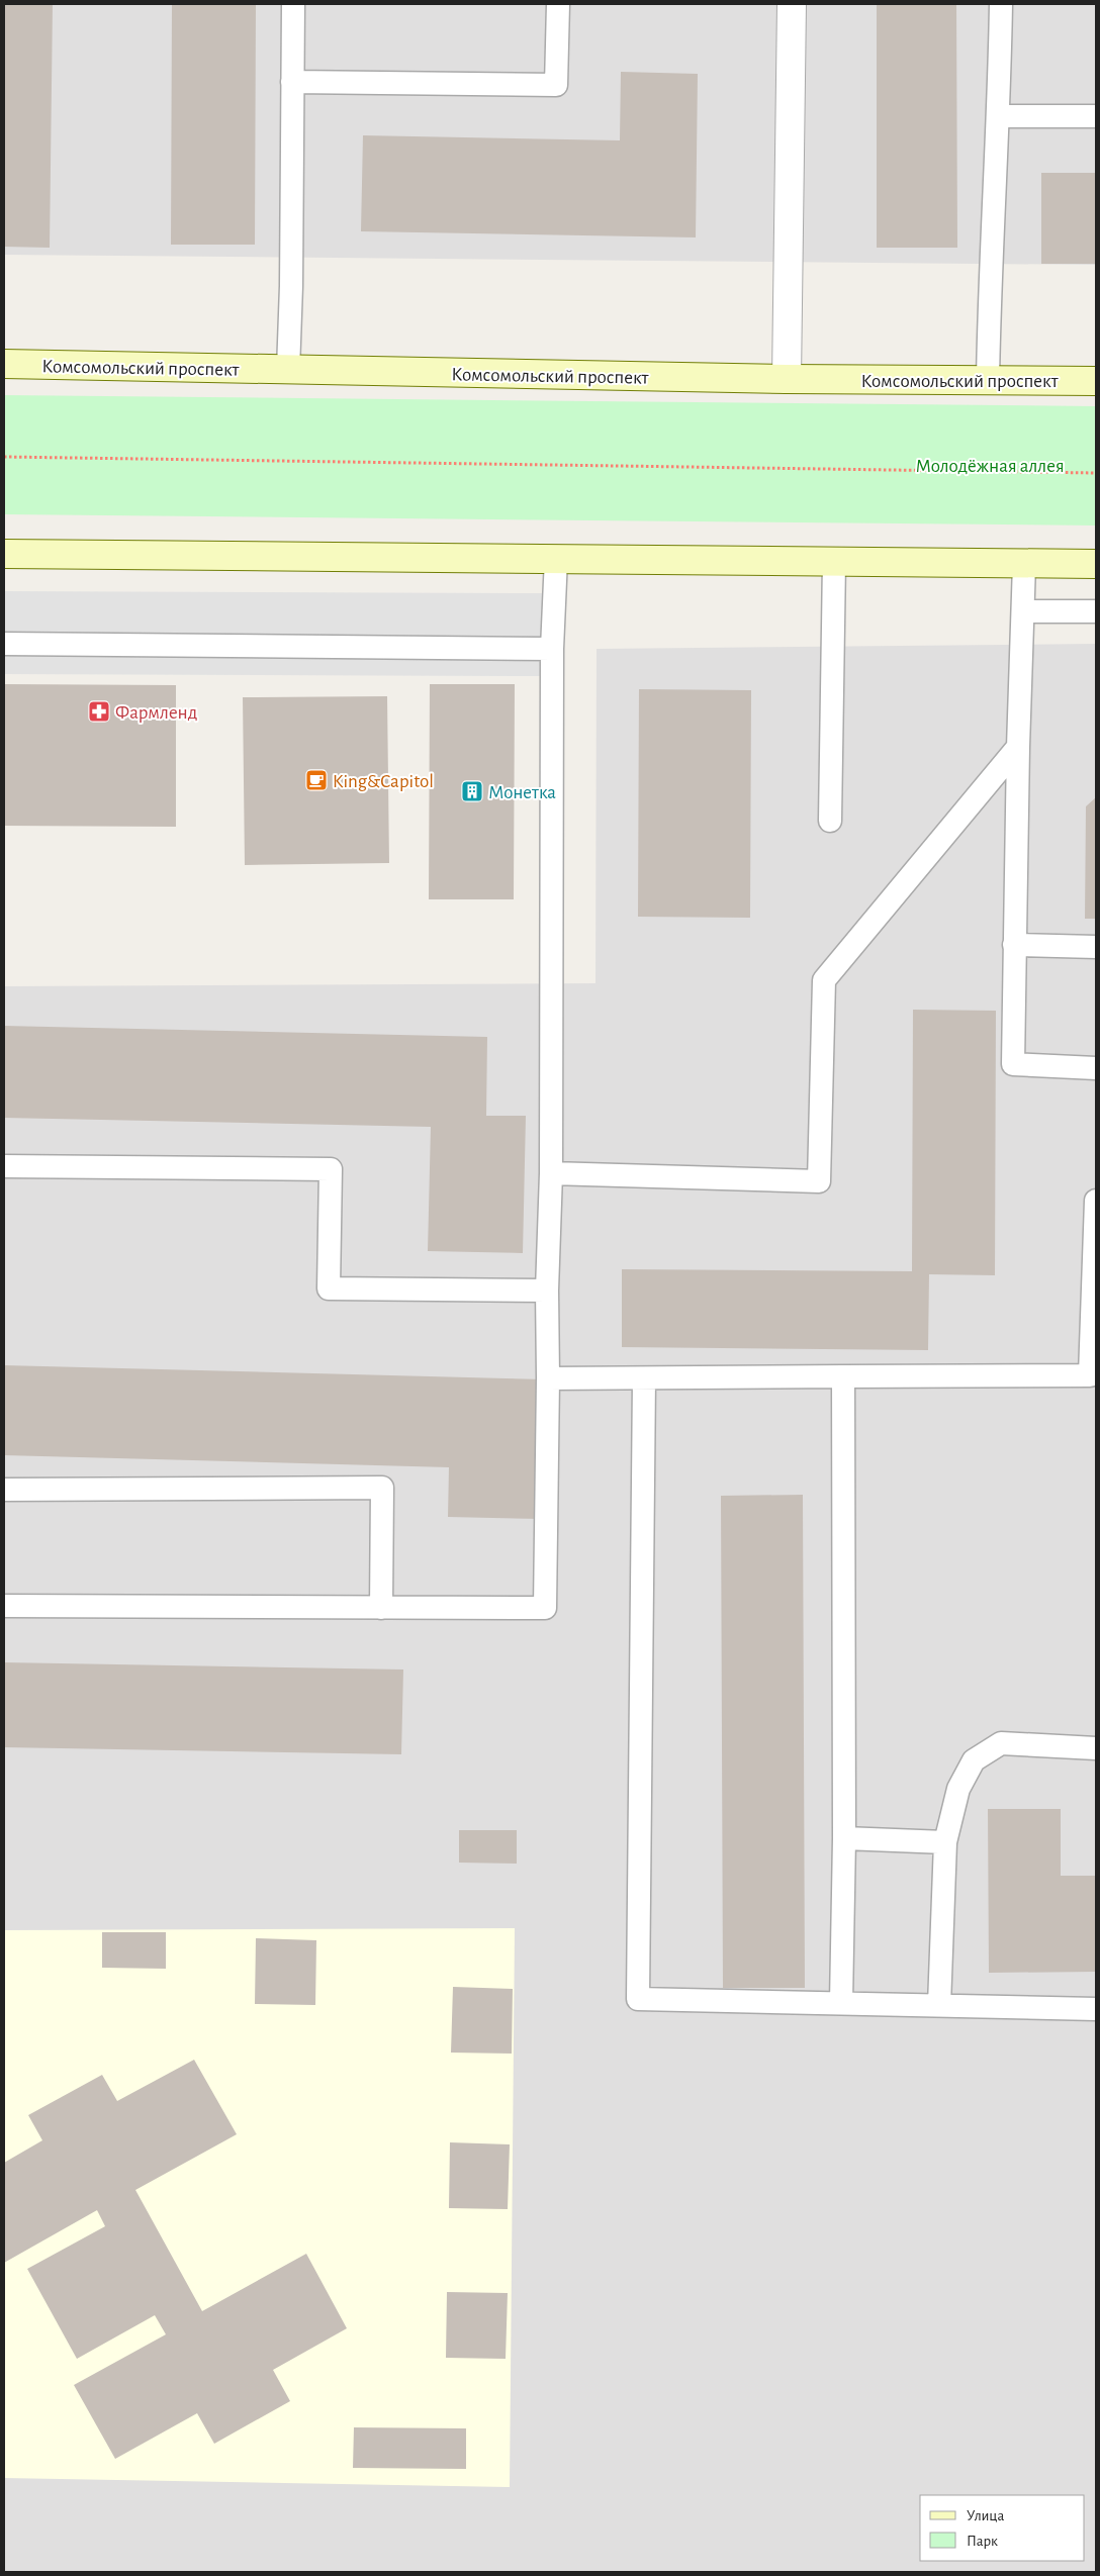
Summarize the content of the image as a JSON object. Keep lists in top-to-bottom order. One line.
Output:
{"streets":{"main road":["Комсомольский проспект"]},"parks":["Молодёжная аллея"],"places":{"pharmacy":["Фармленд"],"cafe":["King&Capitol"],"building":["Монетка"]},"legend":["Улица","Парк"]}
